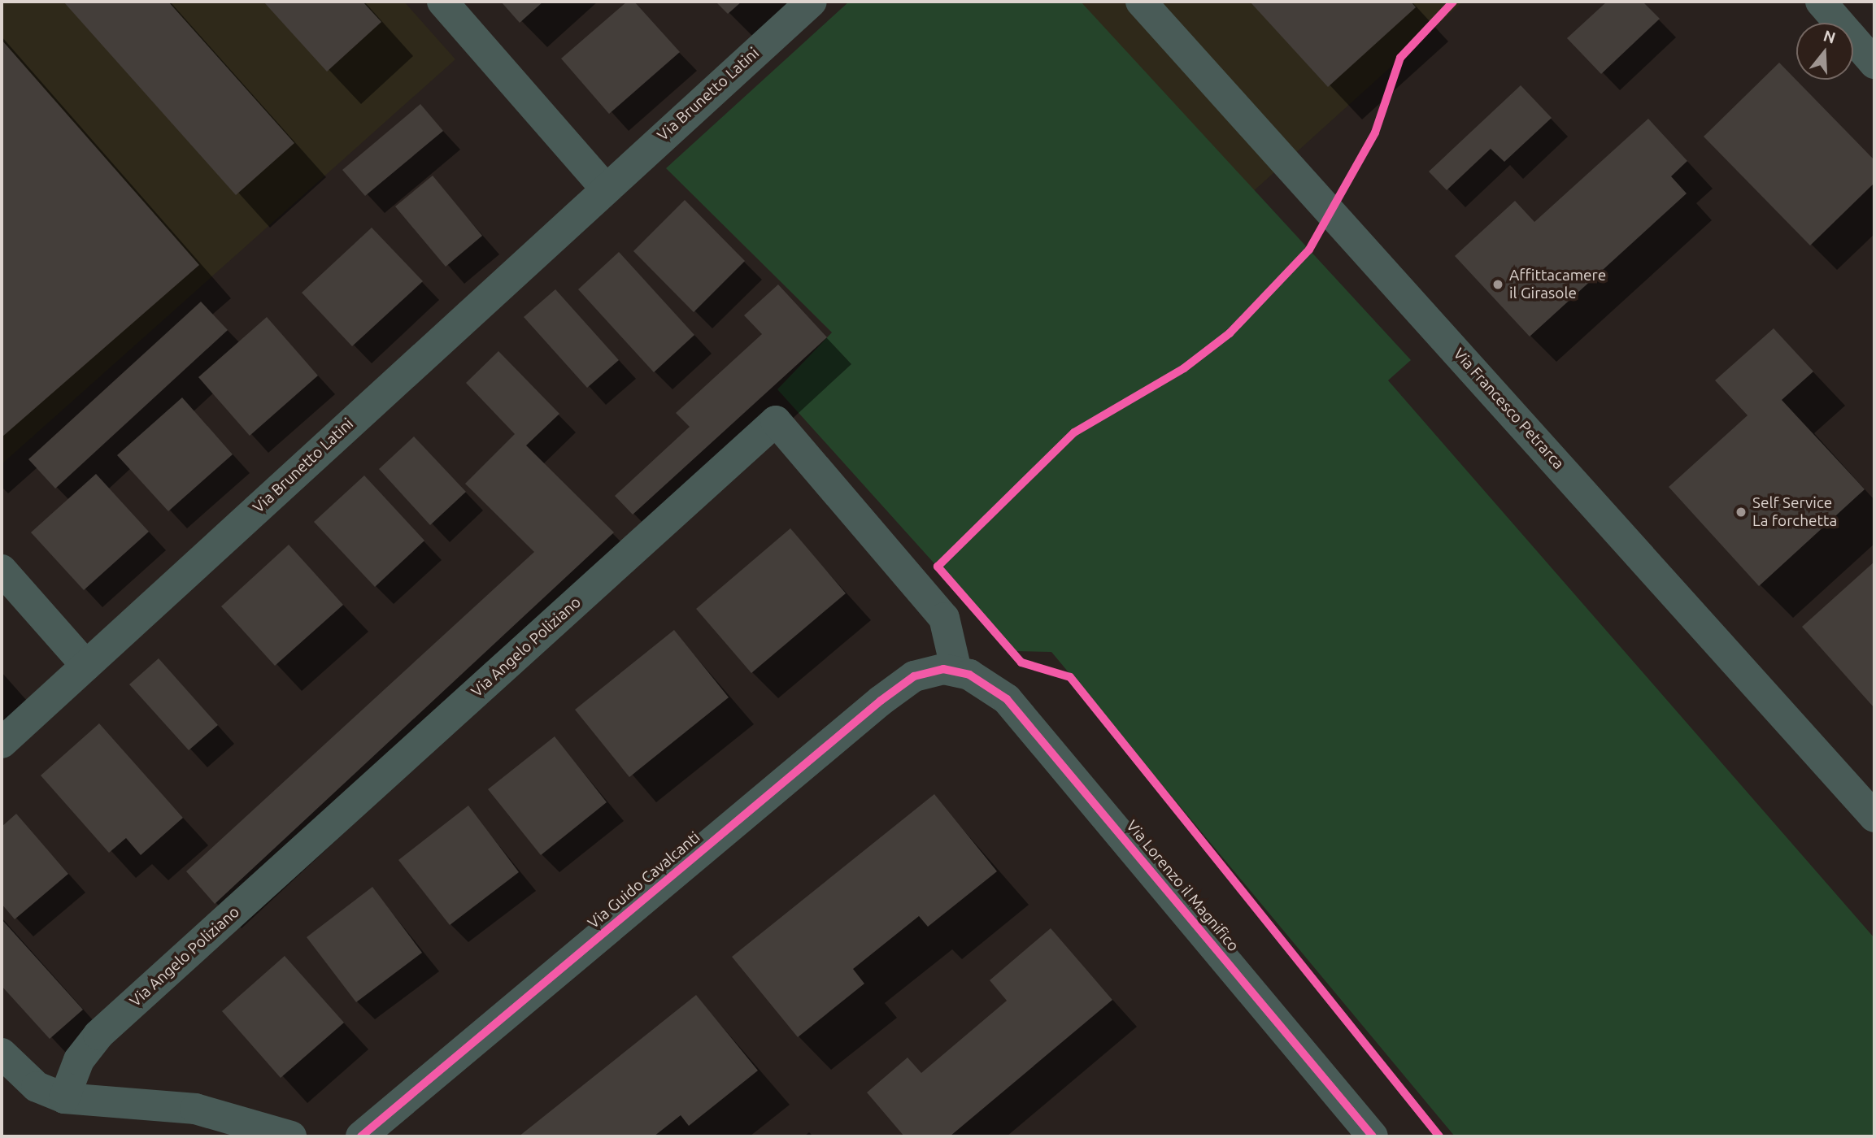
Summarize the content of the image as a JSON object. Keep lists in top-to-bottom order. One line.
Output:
{"streets":{"street":["Via Brunetto Latini","Via Francesco Petrarca","Via Angelo Poliziano","Via Guido Cavalcanti","Via Lorenzo il Magnifico"]},"crossings":[["Via Angelo Poliziano","Via Guido Cavalcanti"],["Via Angelo Poliziano","Via Lorenzo il Magnifico"],["Via Guido Cavalcanti","Via Lorenzo il Magnifico"]],"places":["Affittacamere il Girasole","Self Service La forchetta"],"north":"top"}
